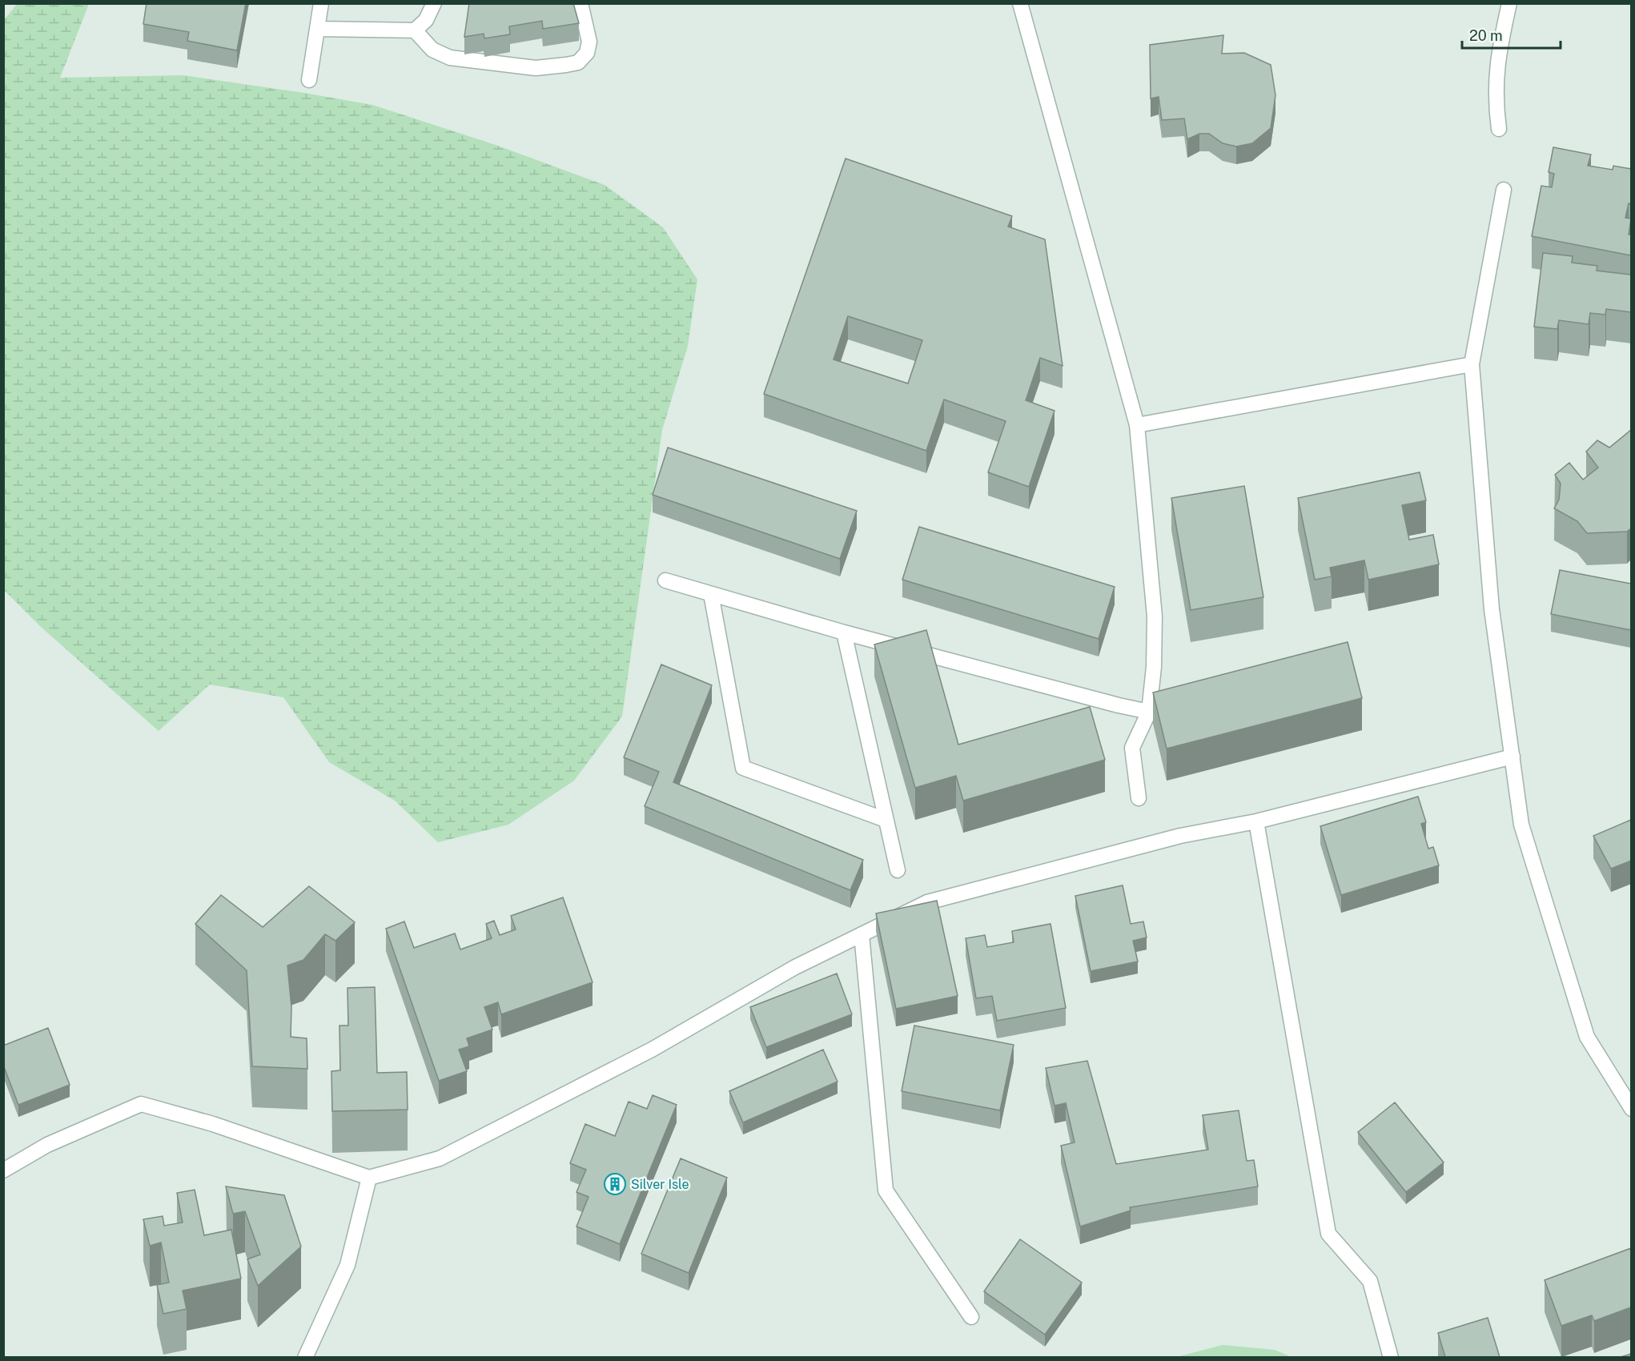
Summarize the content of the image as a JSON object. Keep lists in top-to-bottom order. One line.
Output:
{"places":{"building":["Silver Isle"]},"scale_bar":"20 m"}
